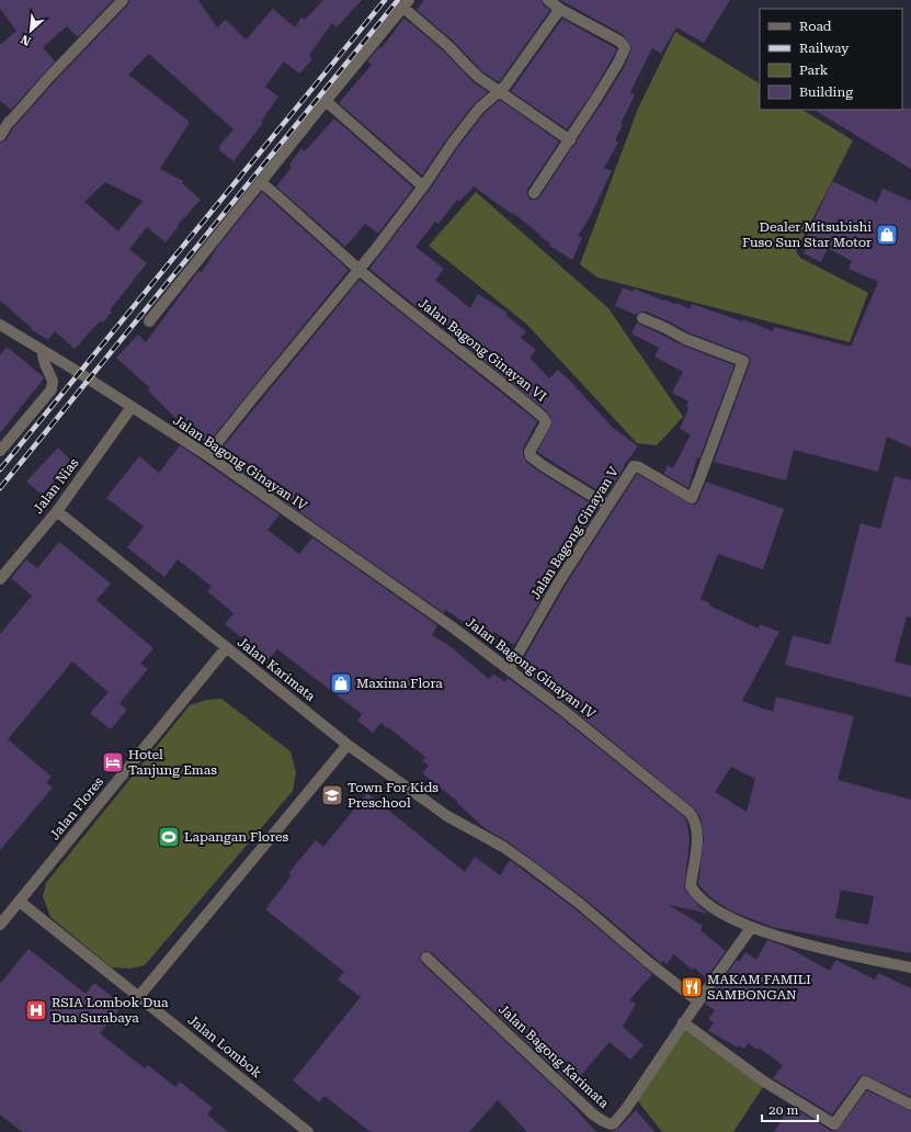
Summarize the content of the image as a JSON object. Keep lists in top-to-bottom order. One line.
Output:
{"streets":{"street":["Jalan Bagong Ginayan VI","Jalan Bagong Ginayan IV","Jalan Nias","Jalan Bagong Ginayan V","Jalan Karimata","Jalan Flores","Jalan Lombok","Jalan Bagong Karimata"]},"crossings":[["Jalan Bagong Ginayan VI","Jalan Bagong Ginayan V"],["Jalan Bagong Ginayan IV","Jalan Nias"],["Jalan Bagong Ginayan IV","Jalan Bagong Ginayan V"],["Jalan Bagong Ginayan IV","Jalan Bagong Karimata"],["Jalan Nias","Jalan Karimata"],["Jalan Karimata","Jalan Flores"],["Jalan Karimata","Jalan Bagong Karimata"],["Jalan Flores","Jalan Lombok"]],"places":{"shop":["Dealer Mitsubishi Fuso Sun Star Motor","Maxima Flora"],"hotel":["Hotel Tanjung Emas"],"school or university":["Town For Kids Preschool"],"sports":["Lapangan Flores"],"restaurant":["MAKAM FAMILI SAMBONGAN"],"hospital":["RSIA Lombok Dua Dua Surabaya"]},"legend":["Road","Railway","Park","Building"],"scale_bar":"20 m","north":"bottom left"}
